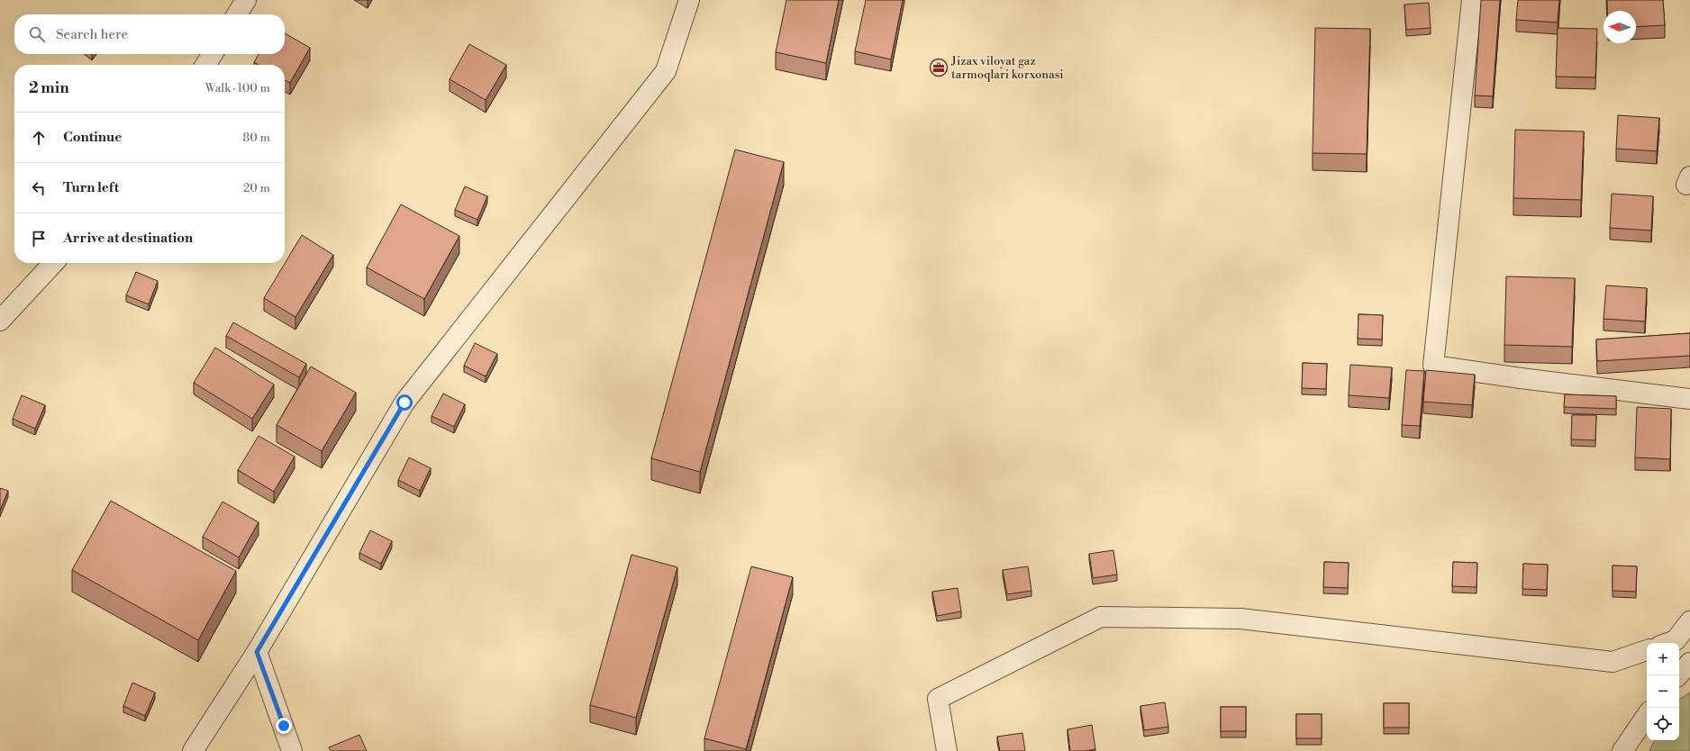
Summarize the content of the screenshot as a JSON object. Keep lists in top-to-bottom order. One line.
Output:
{"places":{"office":["Jizax viloyat gaz tarmoqlari korxonasi"]},"north":"left","page":{"search":"Search here","heading":["2 min","Walk · 100 m"],"list":[["Continue","80 m"],["Turn left","20 m"],"Arrive at destination"],"map_buttons":["+","−"]}}
